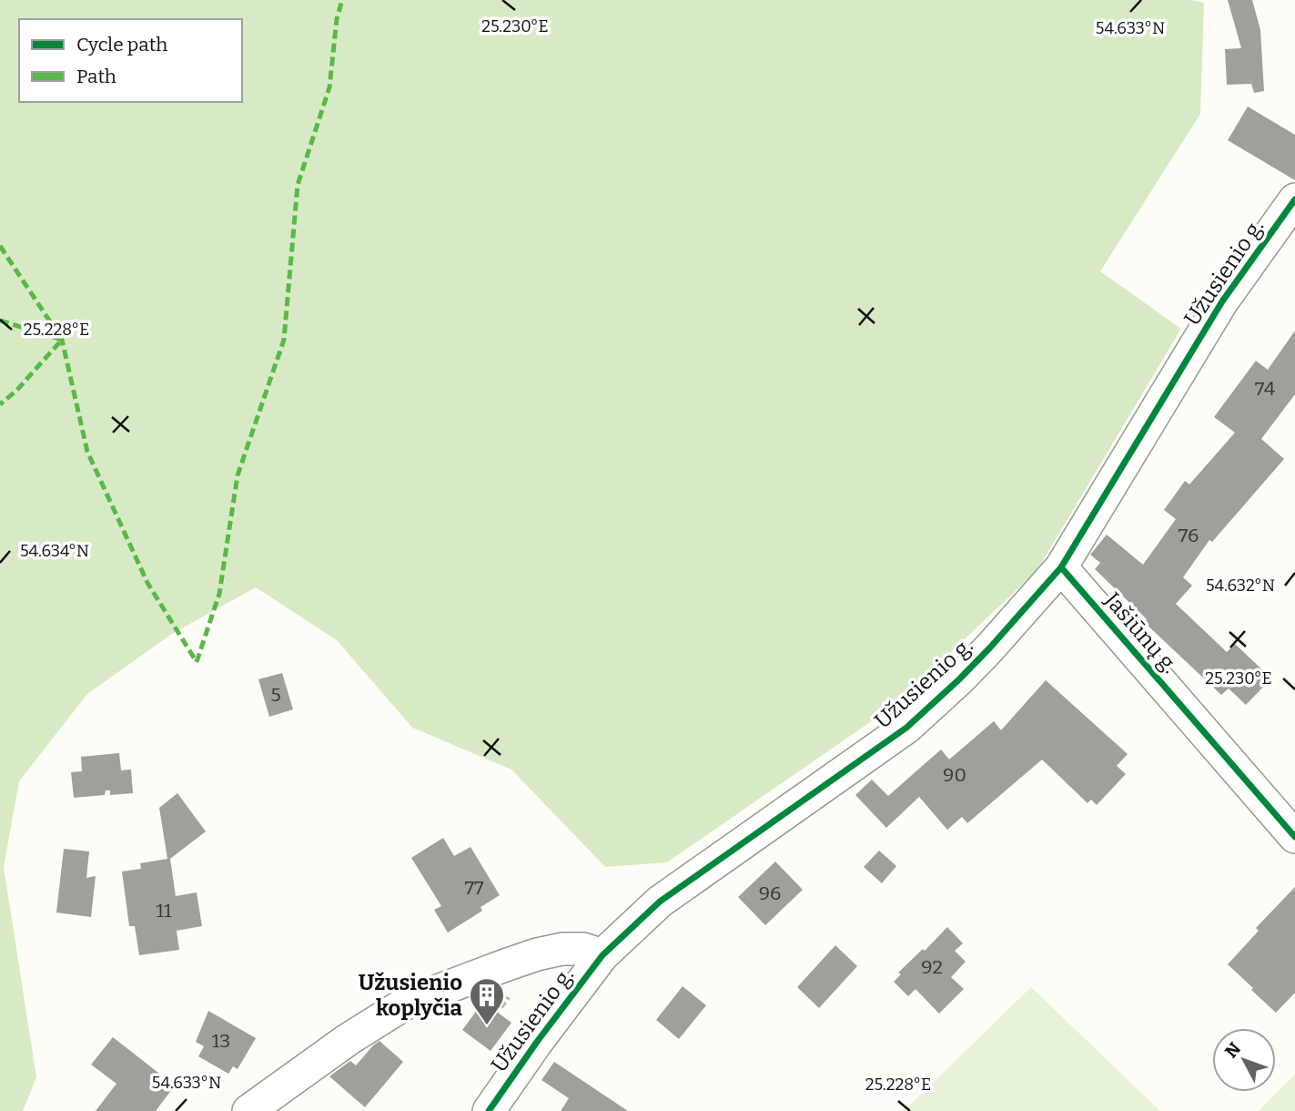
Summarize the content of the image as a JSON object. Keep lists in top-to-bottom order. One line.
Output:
{"streets":{"street":["Užusienio g.","Jašiūnų g."]},"crossings":[["Užusienio g.","Jašiūnų g."]],"places":{"building":["Užusienio koplyčia"]},"house_numbers":["74","76","5","90","77","96","11","92","13"],"legend":["Cycle path","Path"],"north":"top left","coordinates":["25.230°E","54.633°N","25.228°E","54.634°N","54.632°N"]}
